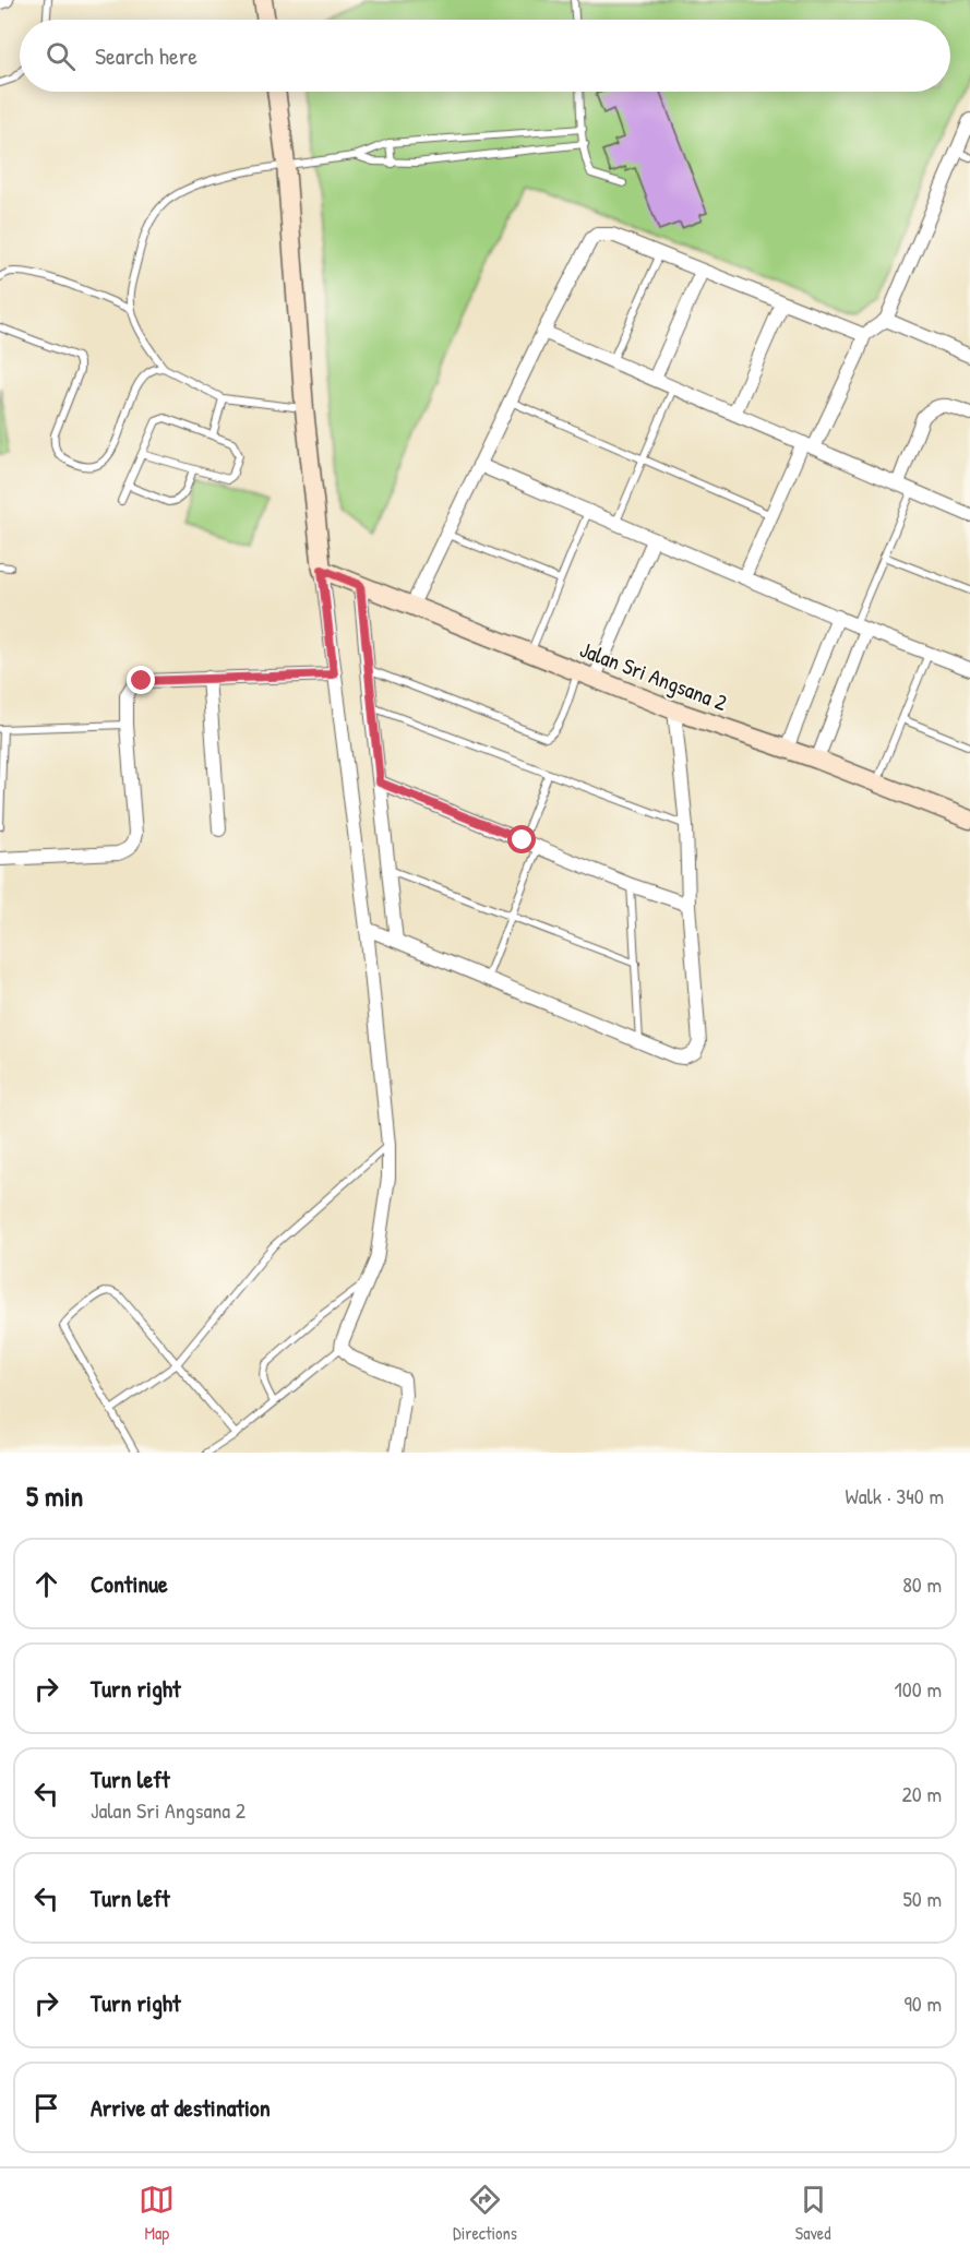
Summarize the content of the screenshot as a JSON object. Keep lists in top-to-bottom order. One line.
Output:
{"streets":{"street":["Jalan Sri Angsana 2"]},"page":{"search":"Search here","heading":["5 min","Walk · 340 m"],"list":[["Continue","80 m"],["Turn right","100 m"],["Turn left","Jalan Sri Angsana 2","20 m"],["Turn left","50 m"],["Turn right","90 m"],"Arrive at destination"],"nav":["Map","Directions","Saved"]}}
